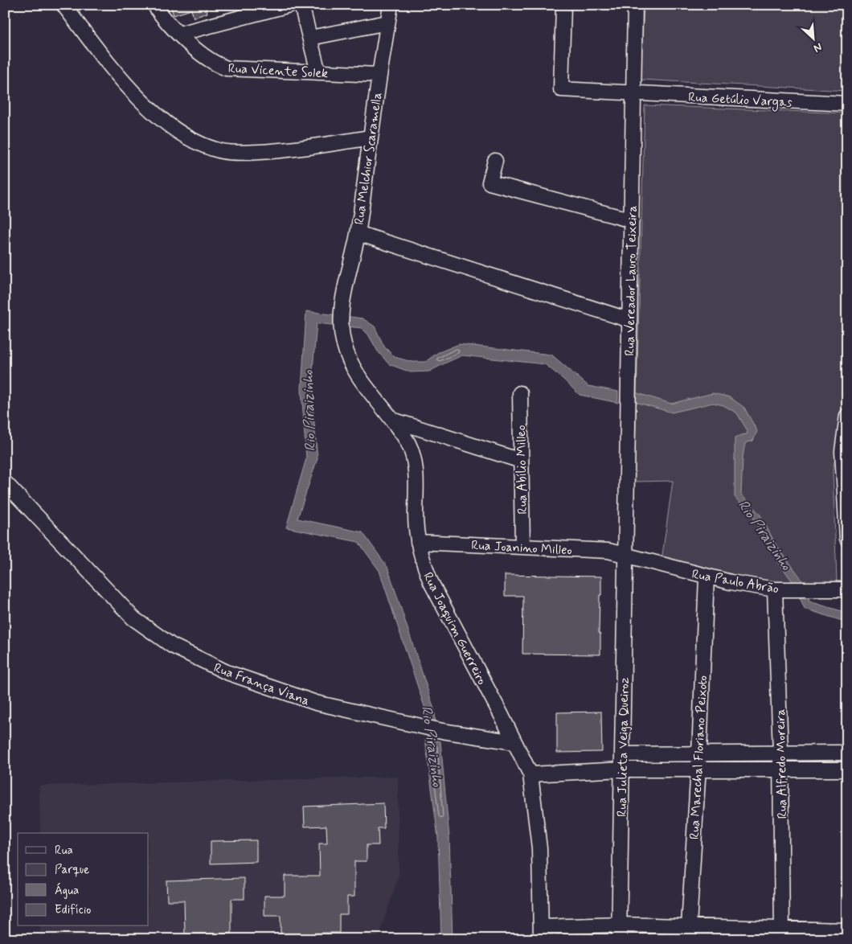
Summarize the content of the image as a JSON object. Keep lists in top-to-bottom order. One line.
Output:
{"streets":{"street":["Rua Vicente Solek","Rua Getúlio Vargas","Rua Melchior Scaramella","Rua Vereador Lauro Teixeira","Rua Abílio Milleo","Rua Joanino Milleo","Rua Paulo Abrão","Rua Joaquim Guerreiro","Rua França Viana","Rua Julieta Veiga Queiroz","Rua Marechal Floriano Peixoto","Rua Alfredo Moreira"]},"crossings":[["Rua Vicente Solek","Rua Melchior Scaramella"],["Rua Getúlio Vargas","Rua Vereador Lauro Teixeira"],["Rua Melchior Scaramella","Rua Joaquim Guerreiro"],["Rua Vereador Lauro Teixeira","Rua Joanino Milleo"],["Rua Vereador Lauro Teixeira","Rua Paulo Abrão"],["Rua Vereador Lauro Teixeira","Rua Julieta Veiga Queiroz"],["Rua Abílio Milleo","Rua Joanino Milleo"],["Rua Joanino Milleo","Rua Paulo Abrão"],["Rua Joanino Milleo","Rua Joaquim Guerreiro"],["Rua Joanino Milleo","Rua Julieta Veiga Queiroz"],["Rua Paulo Abrão","Rua Julieta Veiga Queiroz"],["Rua Paulo Abrão","Rua Marechal Floriano Peixoto"],["Rua Paulo Abrão","Rua Alfredo Moreira"],["Rua Joaquim Guerreiro","Rua França Viana"]],"water":["Rio Piraizinho"],"legend":["Rua","Parque","Água","Edifício"],"north":"bottom right"}
